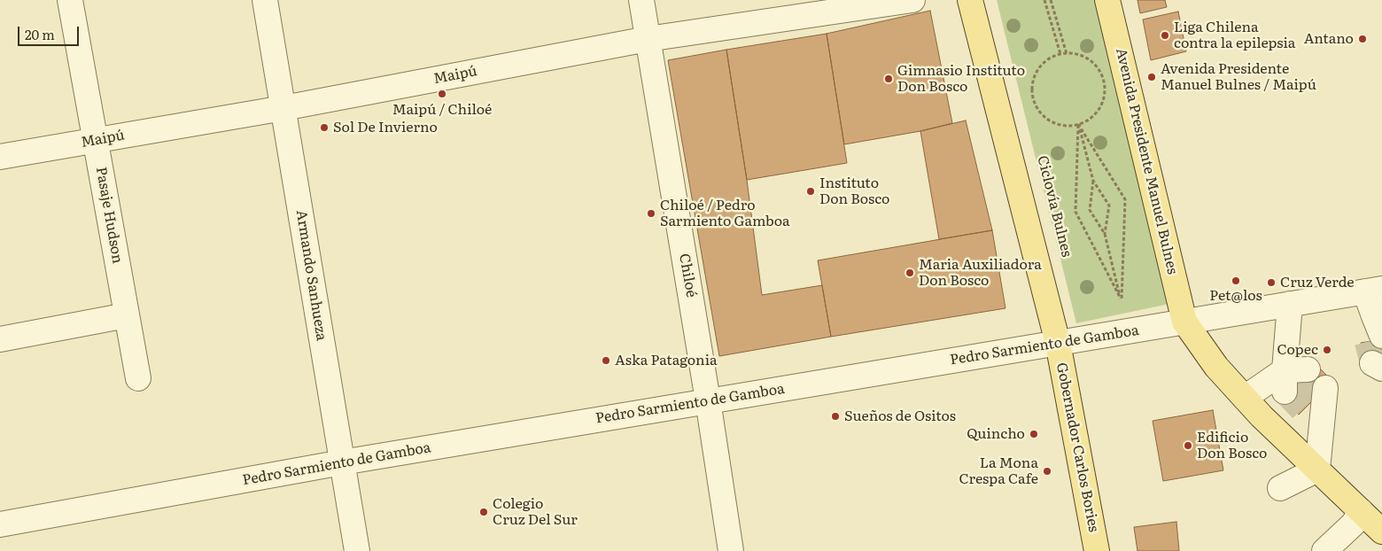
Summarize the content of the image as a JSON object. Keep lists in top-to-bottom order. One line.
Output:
{"streets":{"main road":["Avenida Presidente Manuel Bulnes","Gobernador Carlos Bories"],"street":["Maipú","Pasaje Hudson","Armando Sanhueza","Chiloé","Pedro Sarmiento de Gamboa"]},"crossings":[["Maipú","Pasaje Hudson"],["Maipú","Armando Sanhueza"],["Maipú","Chiloé"],["Avenida Presidente Manuel Bulnes","Pedro Sarmiento de Gamboa"],["Armando Sanhueza","Pedro Sarmiento de Gamboa"],["Chiloé","Pedro Sarmiento de Gamboa"],["Pedro Sarmiento de Gamboa","Gobernador Carlos Bories"]],"places":["Liga Chilena contra la epilepsia","Antano","Avenida Presidente Manuel Bulnes / Maipú","Gimnasio Instituto Don Bosco","Maipú / Chiloé","Sol De Invierno","Instituto Don Bosco","Chiloé / Pedro Sarmiento Gamboa","Maria Auxiliadora Don Bosco","Pet@los","Cruz Verde","Copec","Aska Patagonia","Sueños de Ositos","Quincho","Edificio Don Bosco","La Mona Crespa Cafe","Colegio Cruz Del Sur"],"scale_bar":"20 m"}
